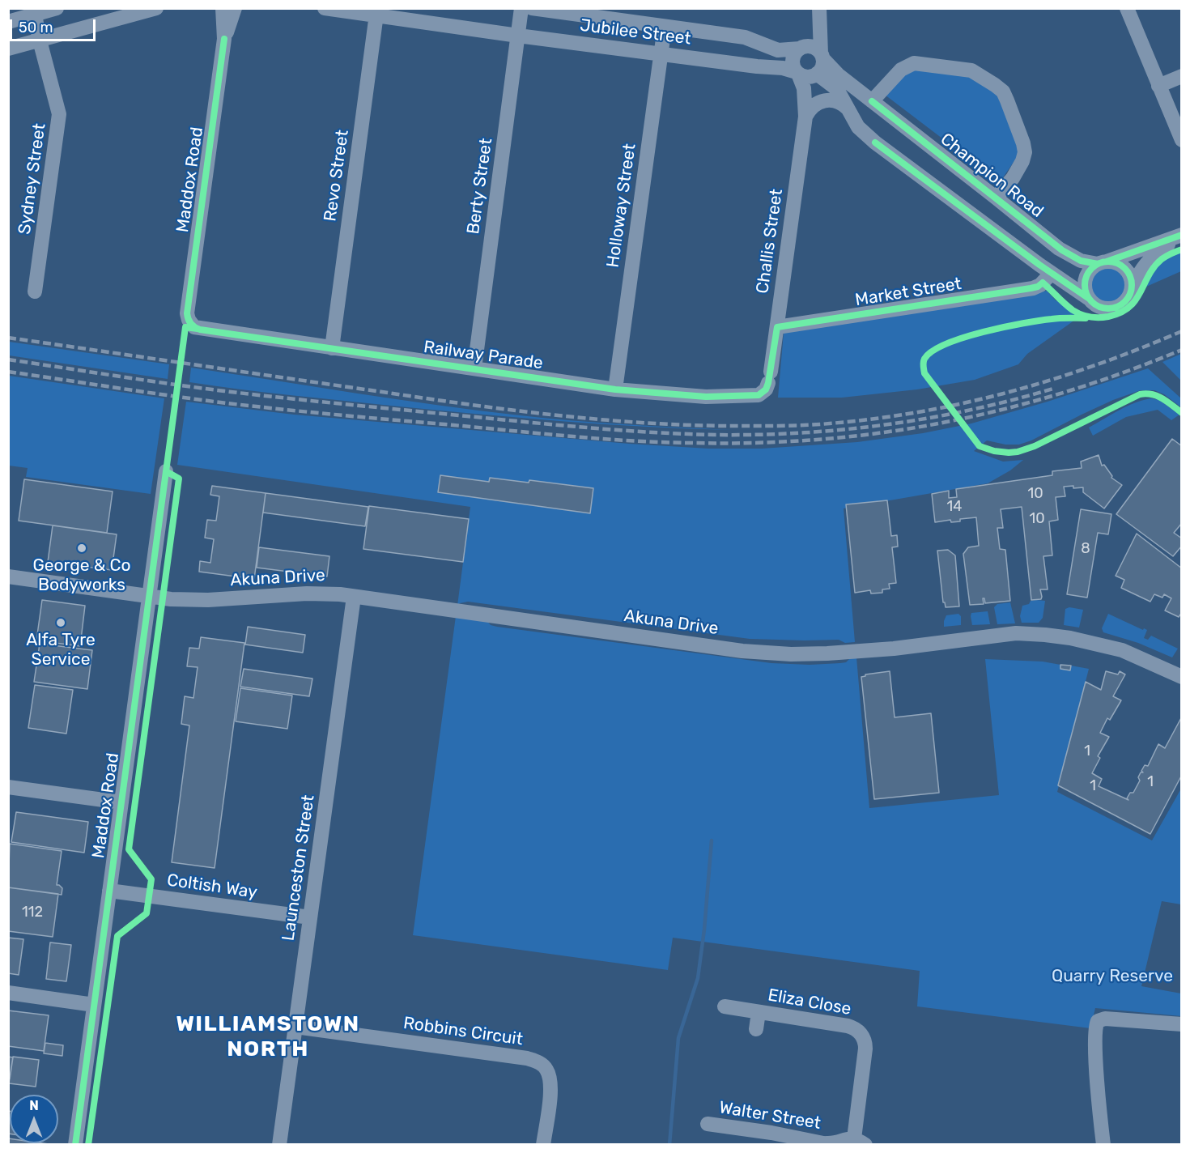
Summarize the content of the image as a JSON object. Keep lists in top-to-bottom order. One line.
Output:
{"streets":{"street":["Jubilee Street","Revo Street","Champion Road","Sydney Street","Maddox Road","Berty Street","Holloway Street","Challis Street","Market Street","Railway Parade","Akuna Drive","Launceston Street","Coltish Way","Eliza Close","Robbins Circuit","Walter Street"]},"crossings":[["Jubilee Street","Revo Street"],["Jubilee Street","Champion Road"],["Jubilee Street","Berty Street"],["Jubilee Street","Holloway Street"],["Jubilee Street","Challis Street"],["Revo Street","Railway Parade"],["Champion Road","Challis Street"],["Maddox Road","Railway Parade"],["Maddox Road","Akuna Drive"],["Maddox Road","Coltish Way"],["Berty Street","Railway Parade"],["Holloway Street","Railway Parade"],["Challis Street","Market Street"],["Challis Street","Railway Parade"],["Akuna Drive","Launceston Street"],["Launceston Street","Coltish Way"],["Launceston Street","Robbins Circuit"],["Eliza Close","Walter Street"]],"districts":["WILLIAMSTOWN NORTH"],"parks":["Quarry Reserve"],"places":["George & Co Bodyworks","Alfa Tyre Service"],"house_numbers":["10","14","10","8","1","1","1","112"],"scale_bar":"50 m","north":"top"}
